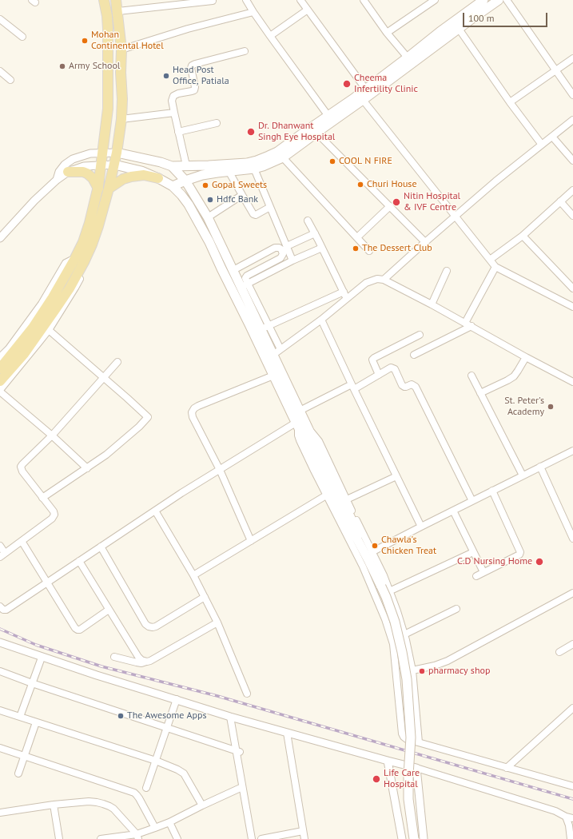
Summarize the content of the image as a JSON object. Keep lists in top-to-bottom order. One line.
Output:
{"places":["Mohan Continental Hotel","Army School","Head Post Office, Patiala","Cheema Infertility Clinic","Dr. Dhanwant Singh Eye Hospital","COOL N FIRE","Churi House","Gopal Sweets","Hdfc Bank","Nitin Hospital & IVF Centre","The Dessert Club","St. Peter's Academy","Chawla's Chicken Treat","C.D Nursing Home","pharmacy shop","The Awesome Apps","Life Care Hospital"],"scale_bar":"100 m"}
